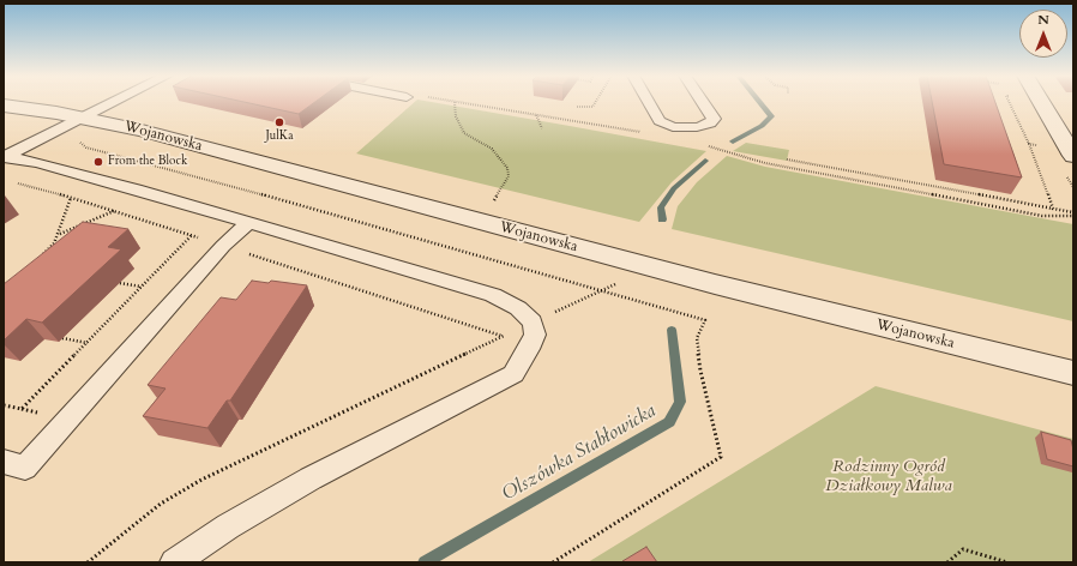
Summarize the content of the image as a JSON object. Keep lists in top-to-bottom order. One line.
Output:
{"streets":{"street":["Wojanowska"]},"water":["Olszówka Stabłowicka"],"parks":["Rodzinny Ogród Działkowy Malwa"],"places":["JulKa","From the Block"],"north":"top"}
